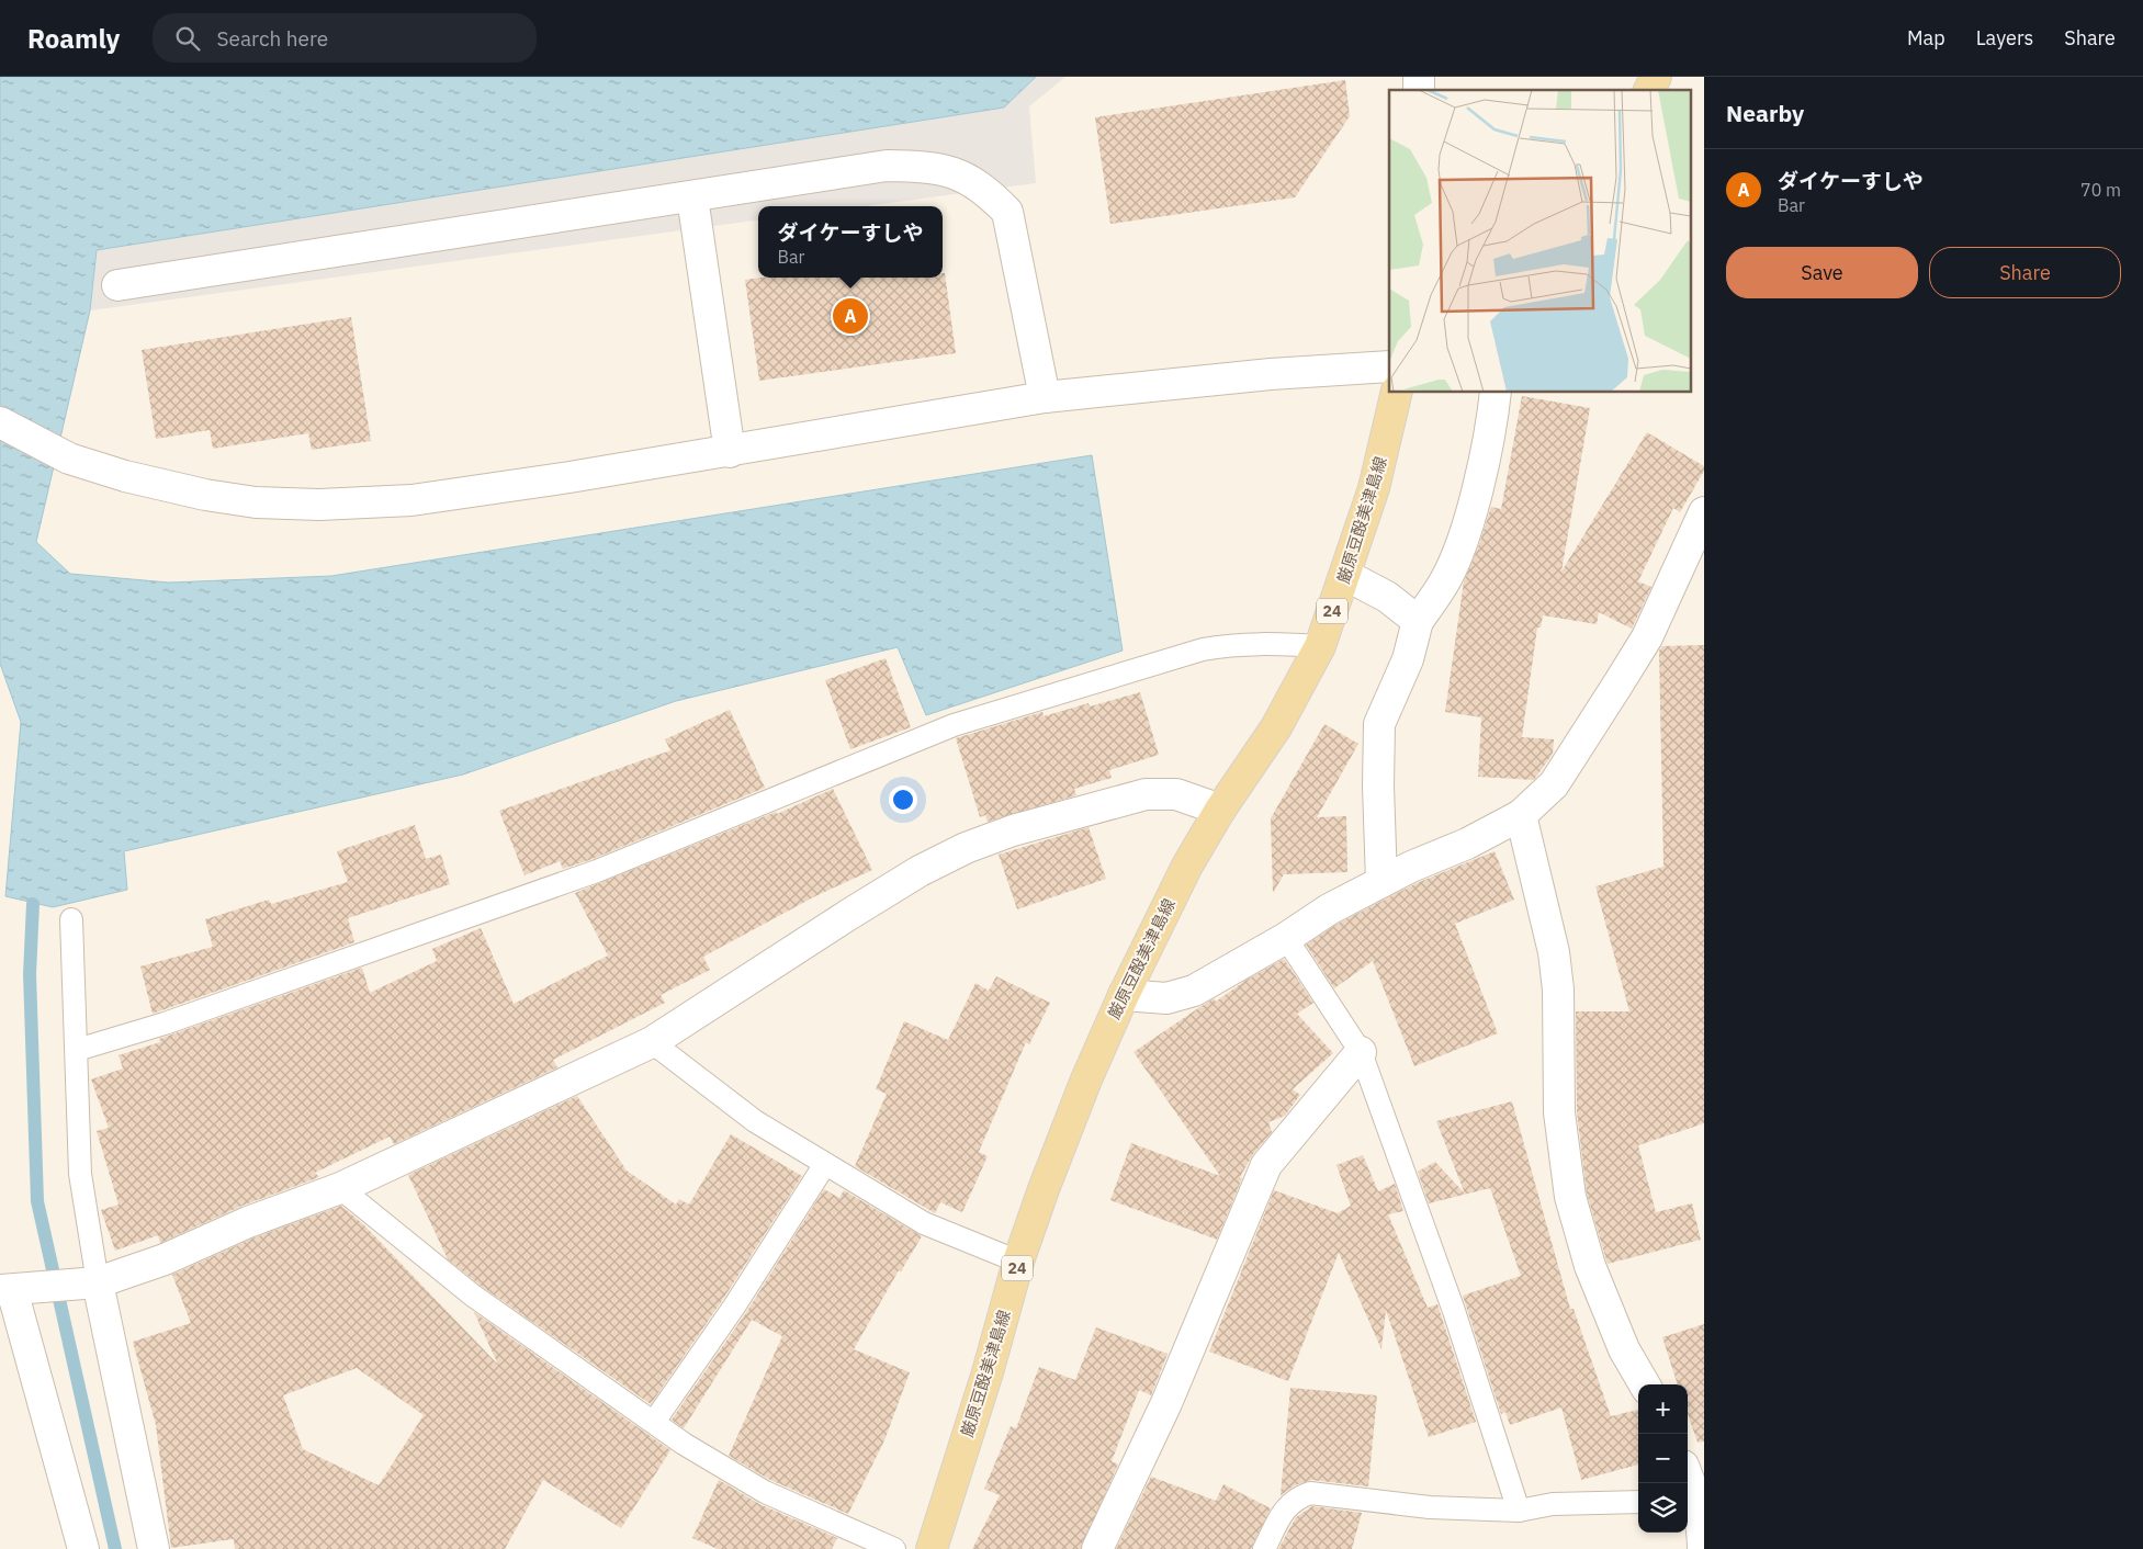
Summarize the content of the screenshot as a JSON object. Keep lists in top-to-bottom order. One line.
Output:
{"streets":{"main road":["厳原豆酘美津島線","24"]},"page":{"header":"Roamly","search":"Search here","nav":["Map","Layers","Share"],"heading":"Nearby","list":[{"mark":"A","name":"ダイケーすしや","note":"Bar","value":"70 m"}],"popup":["ダイケーすしや","Bar"],"buttons":["Save","Share"],"pins":"A","map_buttons":["+","−"]}}
